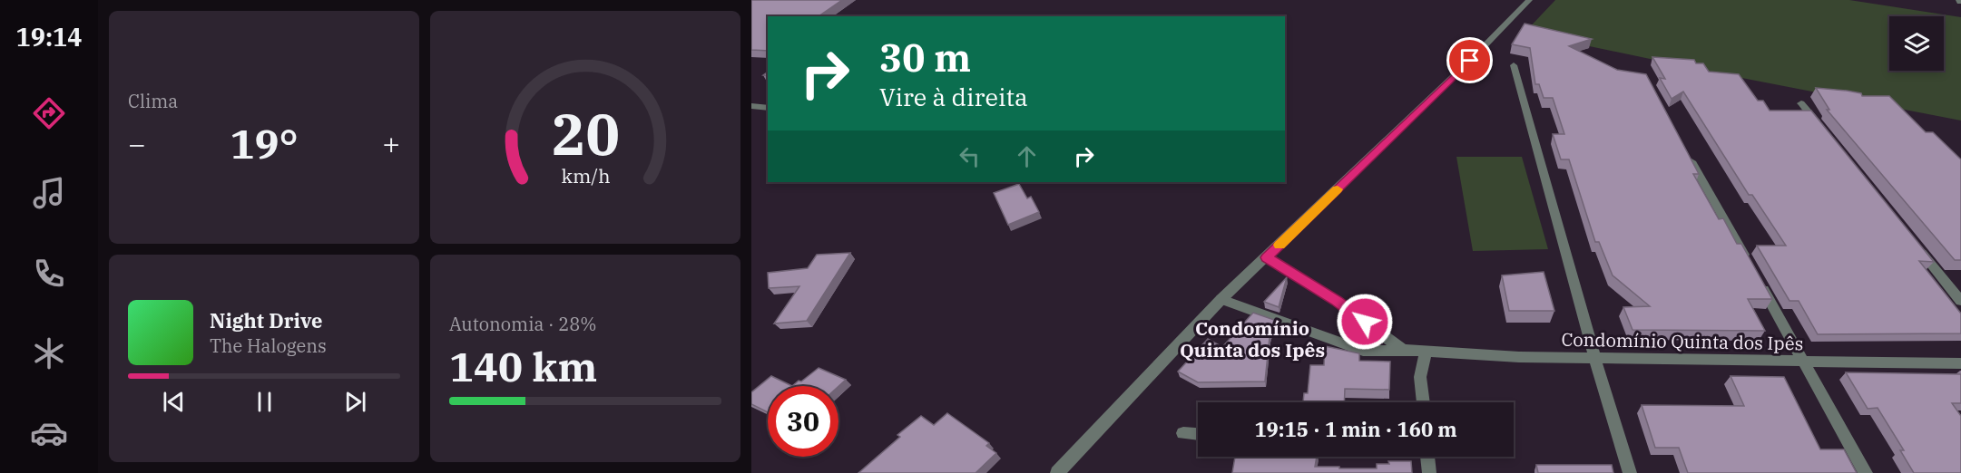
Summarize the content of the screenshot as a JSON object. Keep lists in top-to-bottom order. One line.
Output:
{"streets":{"street":["Condomínio Quinta dos Ipês"]},"districts":["Condomínio Quinta dos Ipês"],"page":{"tabs":"19:14","tile":["Clima",["Autonomia · 28%","140 km"]],"turn":["30 m","Vire à direita"],"heat":["−","19°","+"],"song":["Night Drive","The Halogens"],"limit":"30","trip":"19:15 · 1 min · 160 m","gauge":["20","km/h"]}}
